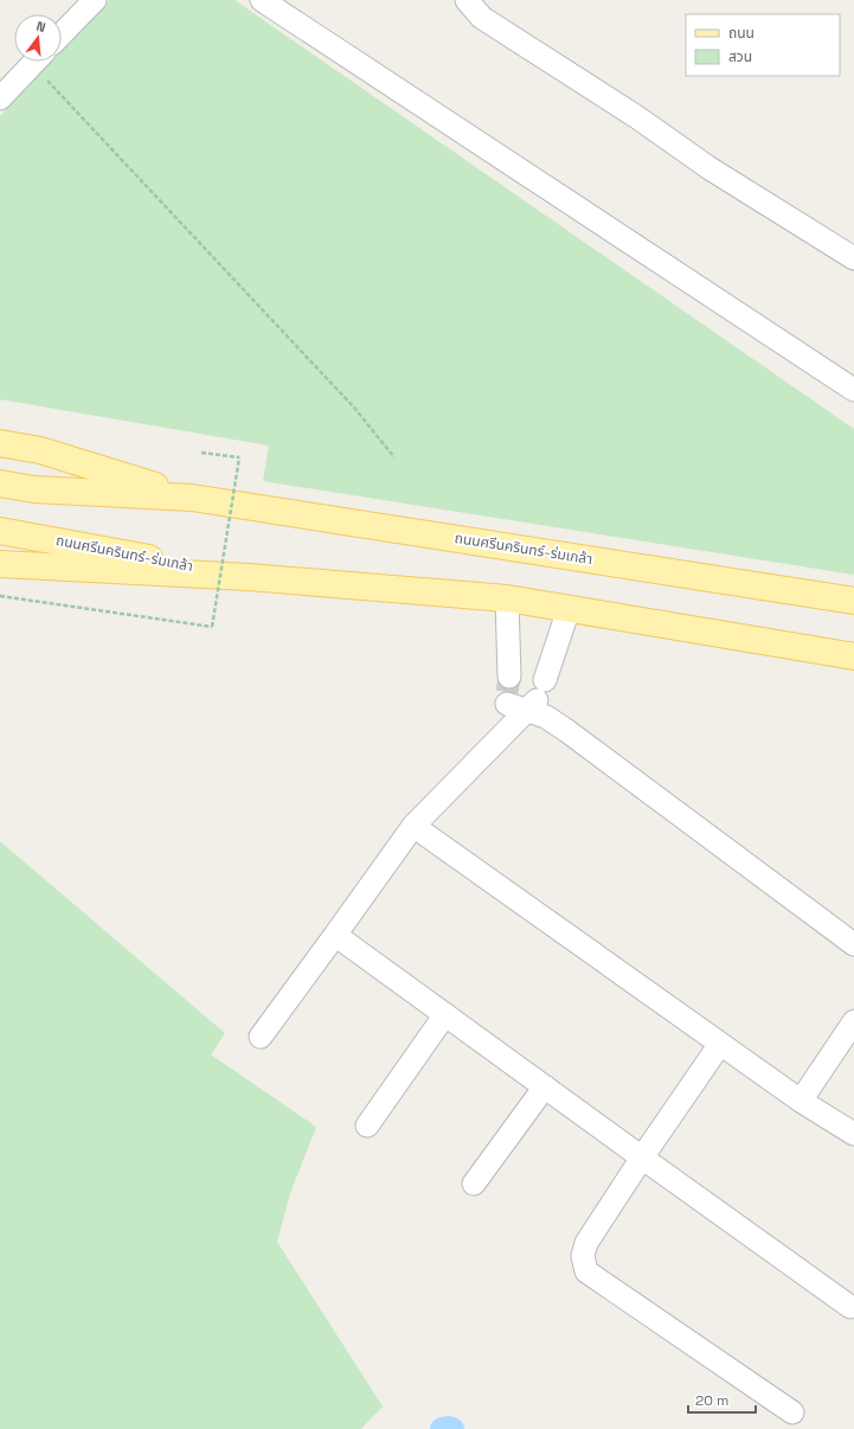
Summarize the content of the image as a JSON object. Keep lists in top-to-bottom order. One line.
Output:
{"streets":{"main road":["ถนนศรีนครินทร์-ร่มเกล้า"]},"legend":["ถนน","สวน"],"scale_bar":"20 m","north":"top"}
